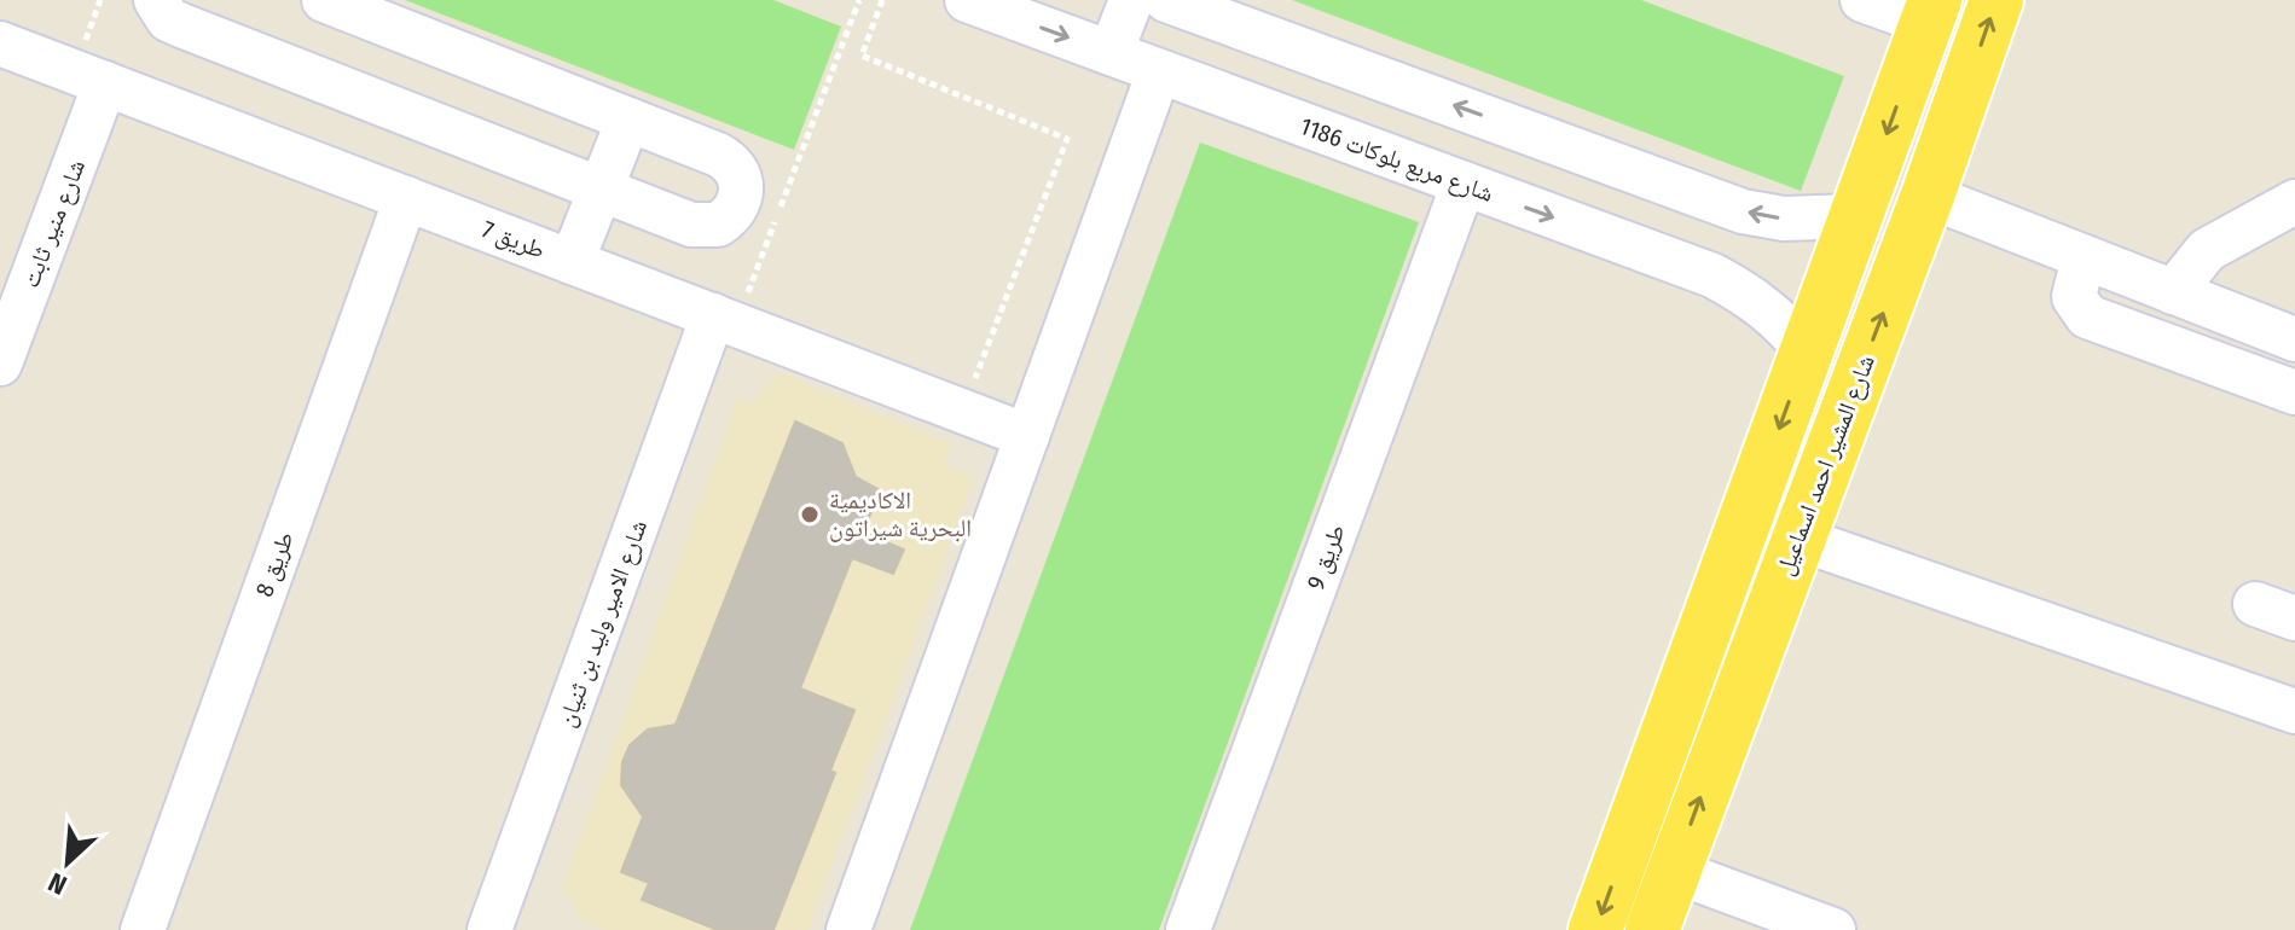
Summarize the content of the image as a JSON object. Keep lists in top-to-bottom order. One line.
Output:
{"streets":{"main road":["شارع المشير احمد اسماعيل"],"street":["شارع مربع بلوكات 1186","شارع منير ثابت","طريق 7","طريق 9","طريق 8","شارع الامير وليد بن ثنيان"]},"crossings":[["شارع مربع بلوكات 1186","طريق 9"],["شارع منير ثابت","طريق 7"],["طريق 7","طريق 8"],["طريق 7","شارع الامير وليد بن ثنيان"]],"places":["الاكاديمية البحرية شيراتون"],"north":"bottom left"}
